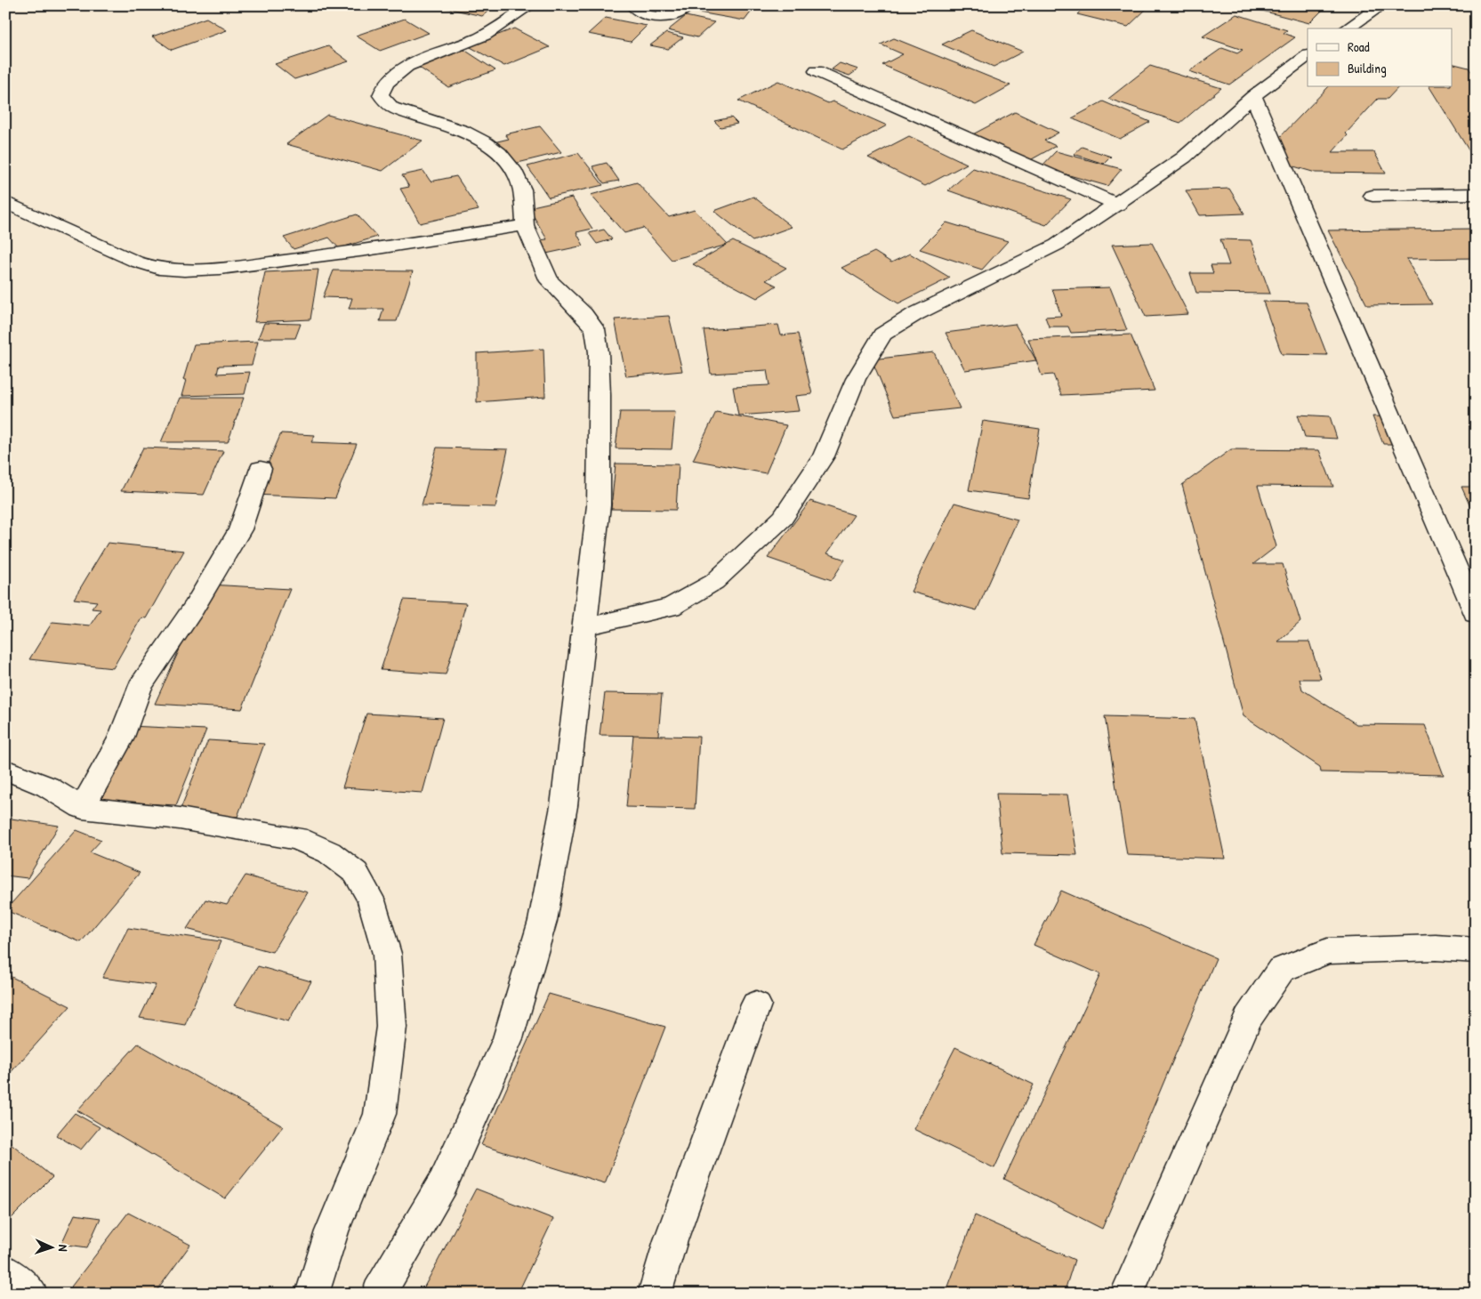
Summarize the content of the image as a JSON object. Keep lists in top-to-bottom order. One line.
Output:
{"legend":["Road","Building"],"north":"right"}
